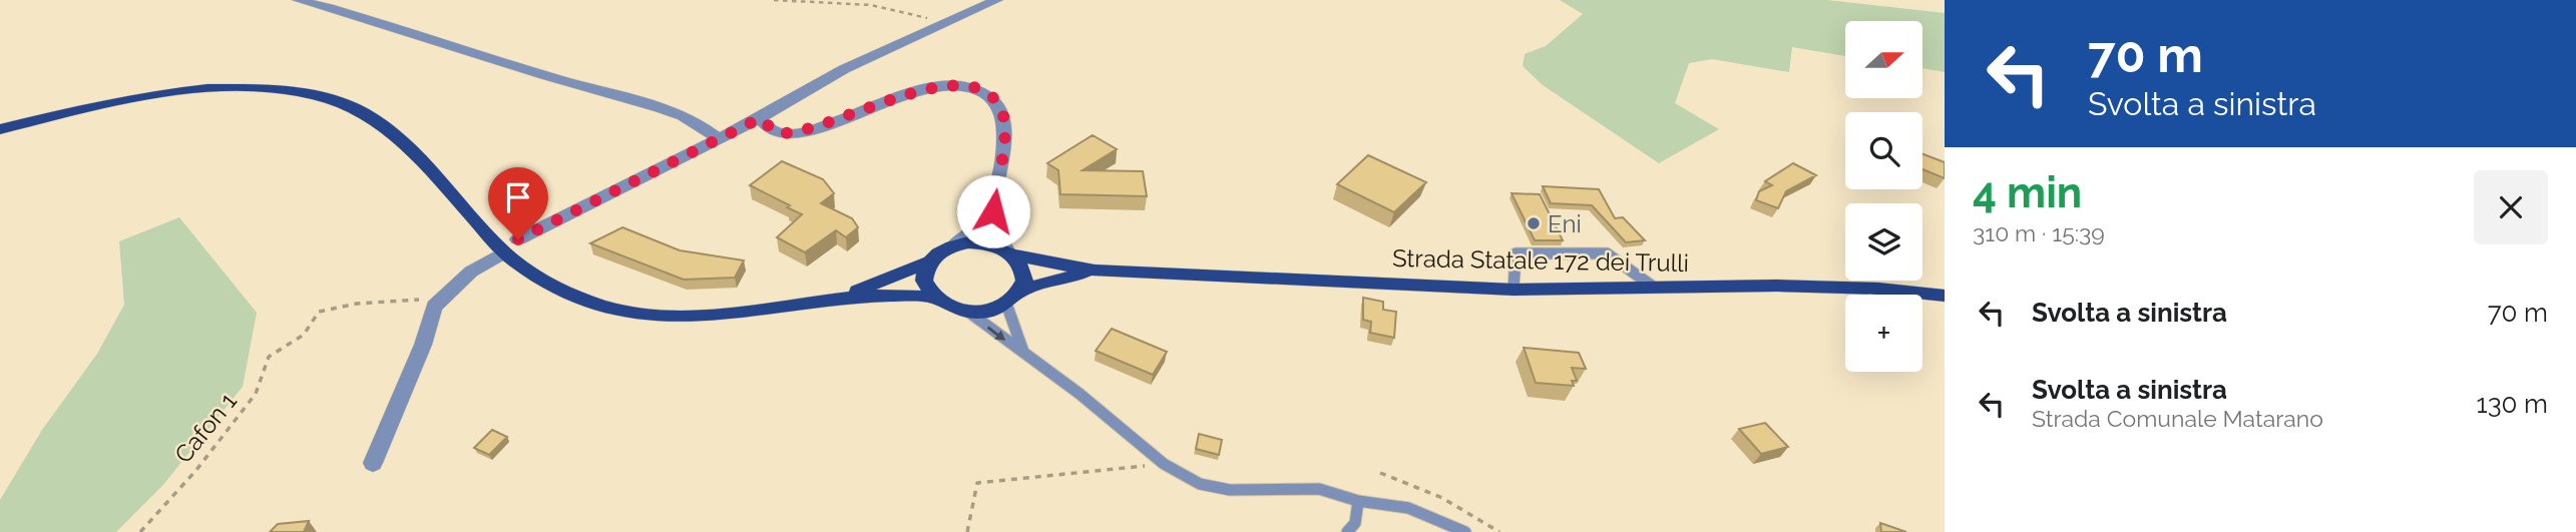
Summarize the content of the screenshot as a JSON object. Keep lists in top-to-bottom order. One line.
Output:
{"streets":{"main road":["Strada Statale 172 dei Trulli"],"path":["Cafon 1"]},"places":["Eni"],"north":"right","page":{"turn":["70 m","Svolta a sinistra"],"map_buttons":"+","heading":["4 min","310 m · 15:39"],"list":[{"name":"Svolta a sinistra","value":"70 m"},{"name":"Svolta a sinistra","note":"Strada Comunale Matarano","value":"130 m"}]}}
